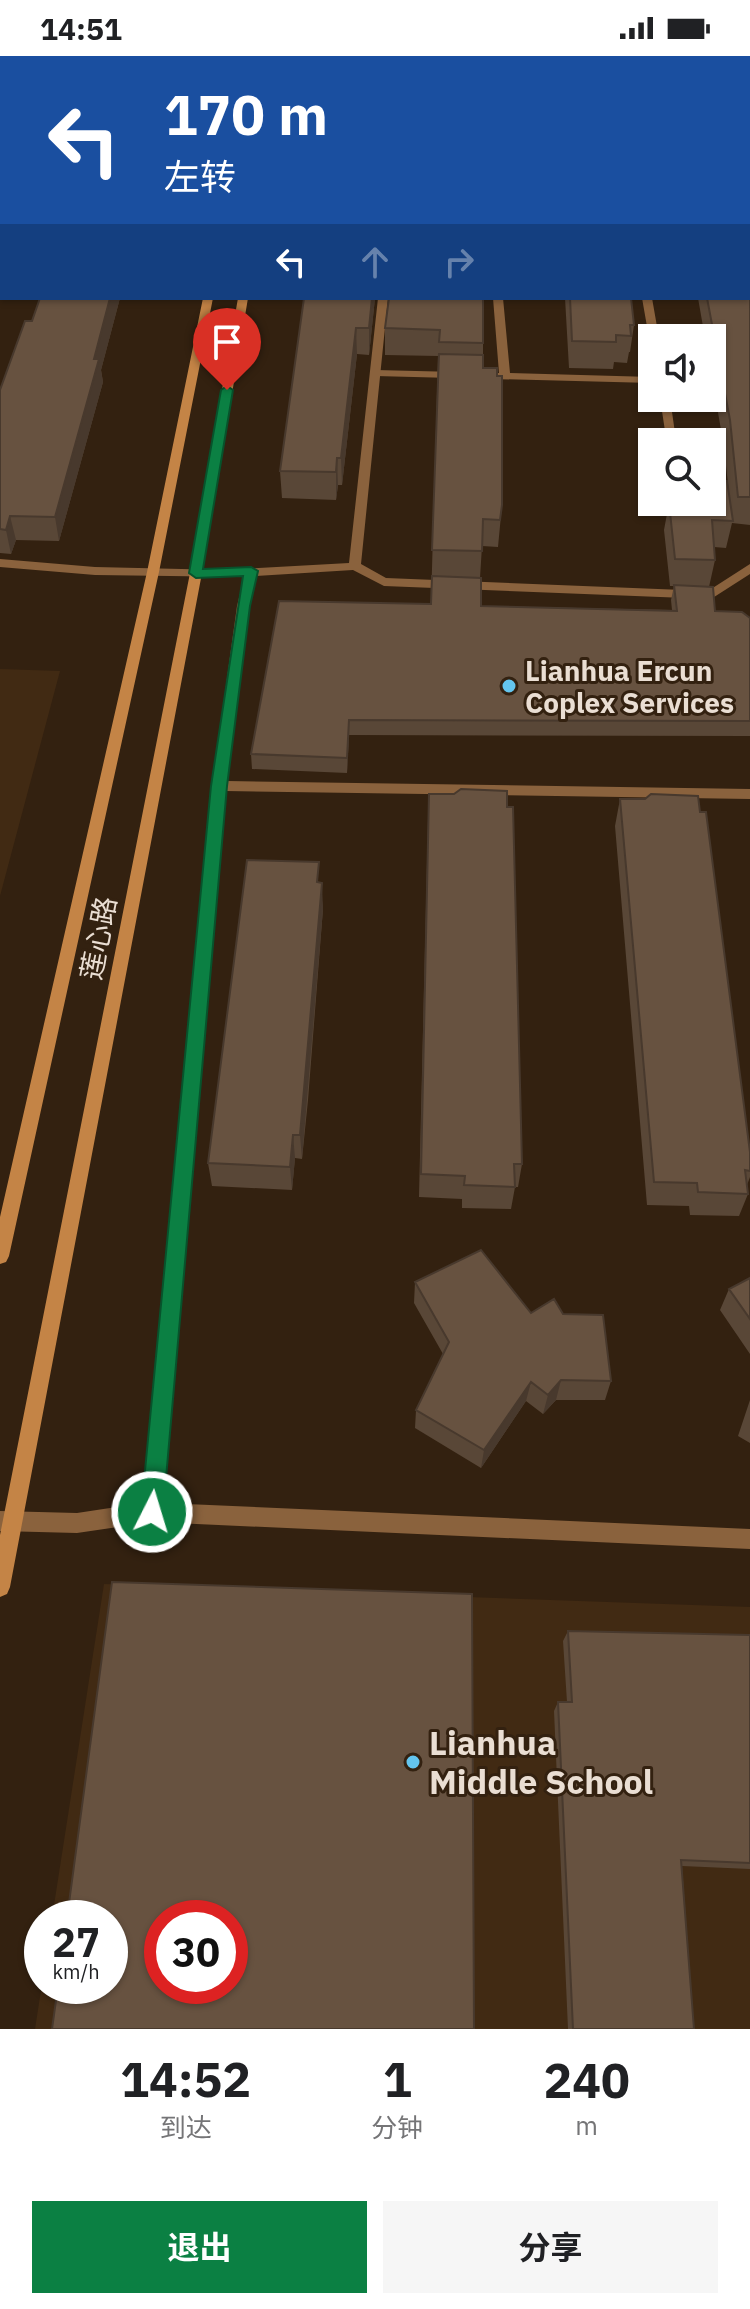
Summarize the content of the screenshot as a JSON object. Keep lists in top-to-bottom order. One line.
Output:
{"streets":{"main road":["莲心路"]},"places":["Lianhua Ercun Coplex Services","Lianhua Middle School"],"page":{"status":"14:51","turn":["170 m","左转"],"speed":"27 km/h","limit":"30","eta":["14:52","到达","1","分钟","240","m"],"buttons":["退出","分享"]}}
